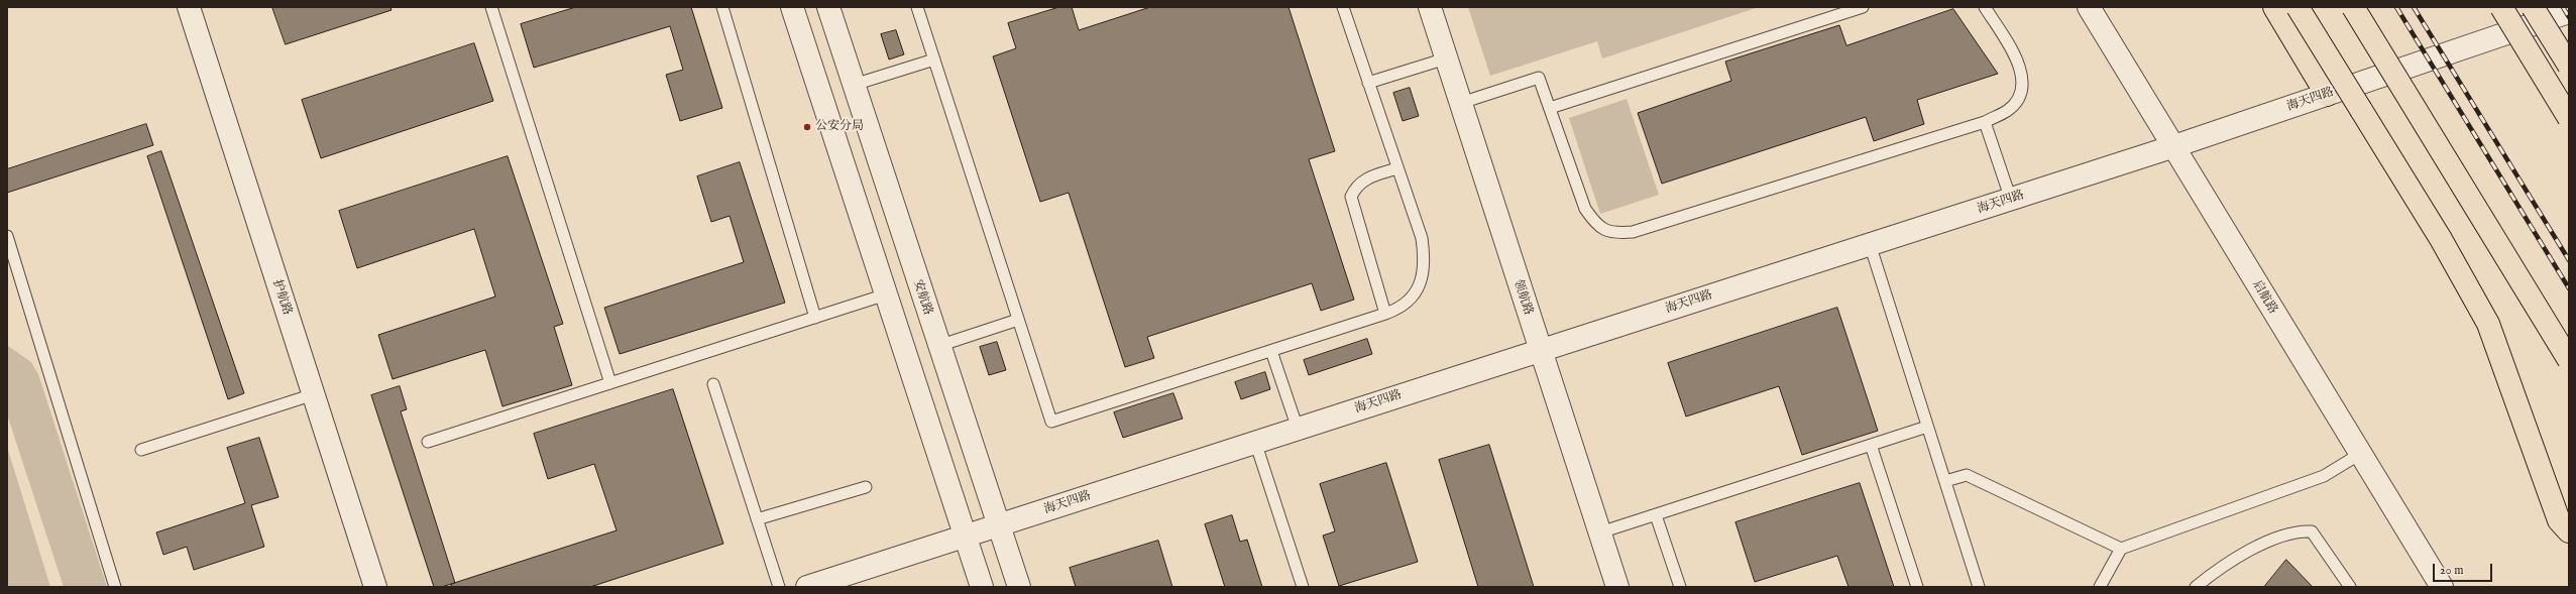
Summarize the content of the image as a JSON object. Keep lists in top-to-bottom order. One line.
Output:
{"streets":{"street":["海天四路","护航路","安航路","领航路","启航路"]},"crossings":[["海天四路","安航路"],["海天四路","领航路"],["海天四路","启航路"]],"places":["公安分局"],"scale_bar":"20 m"}
